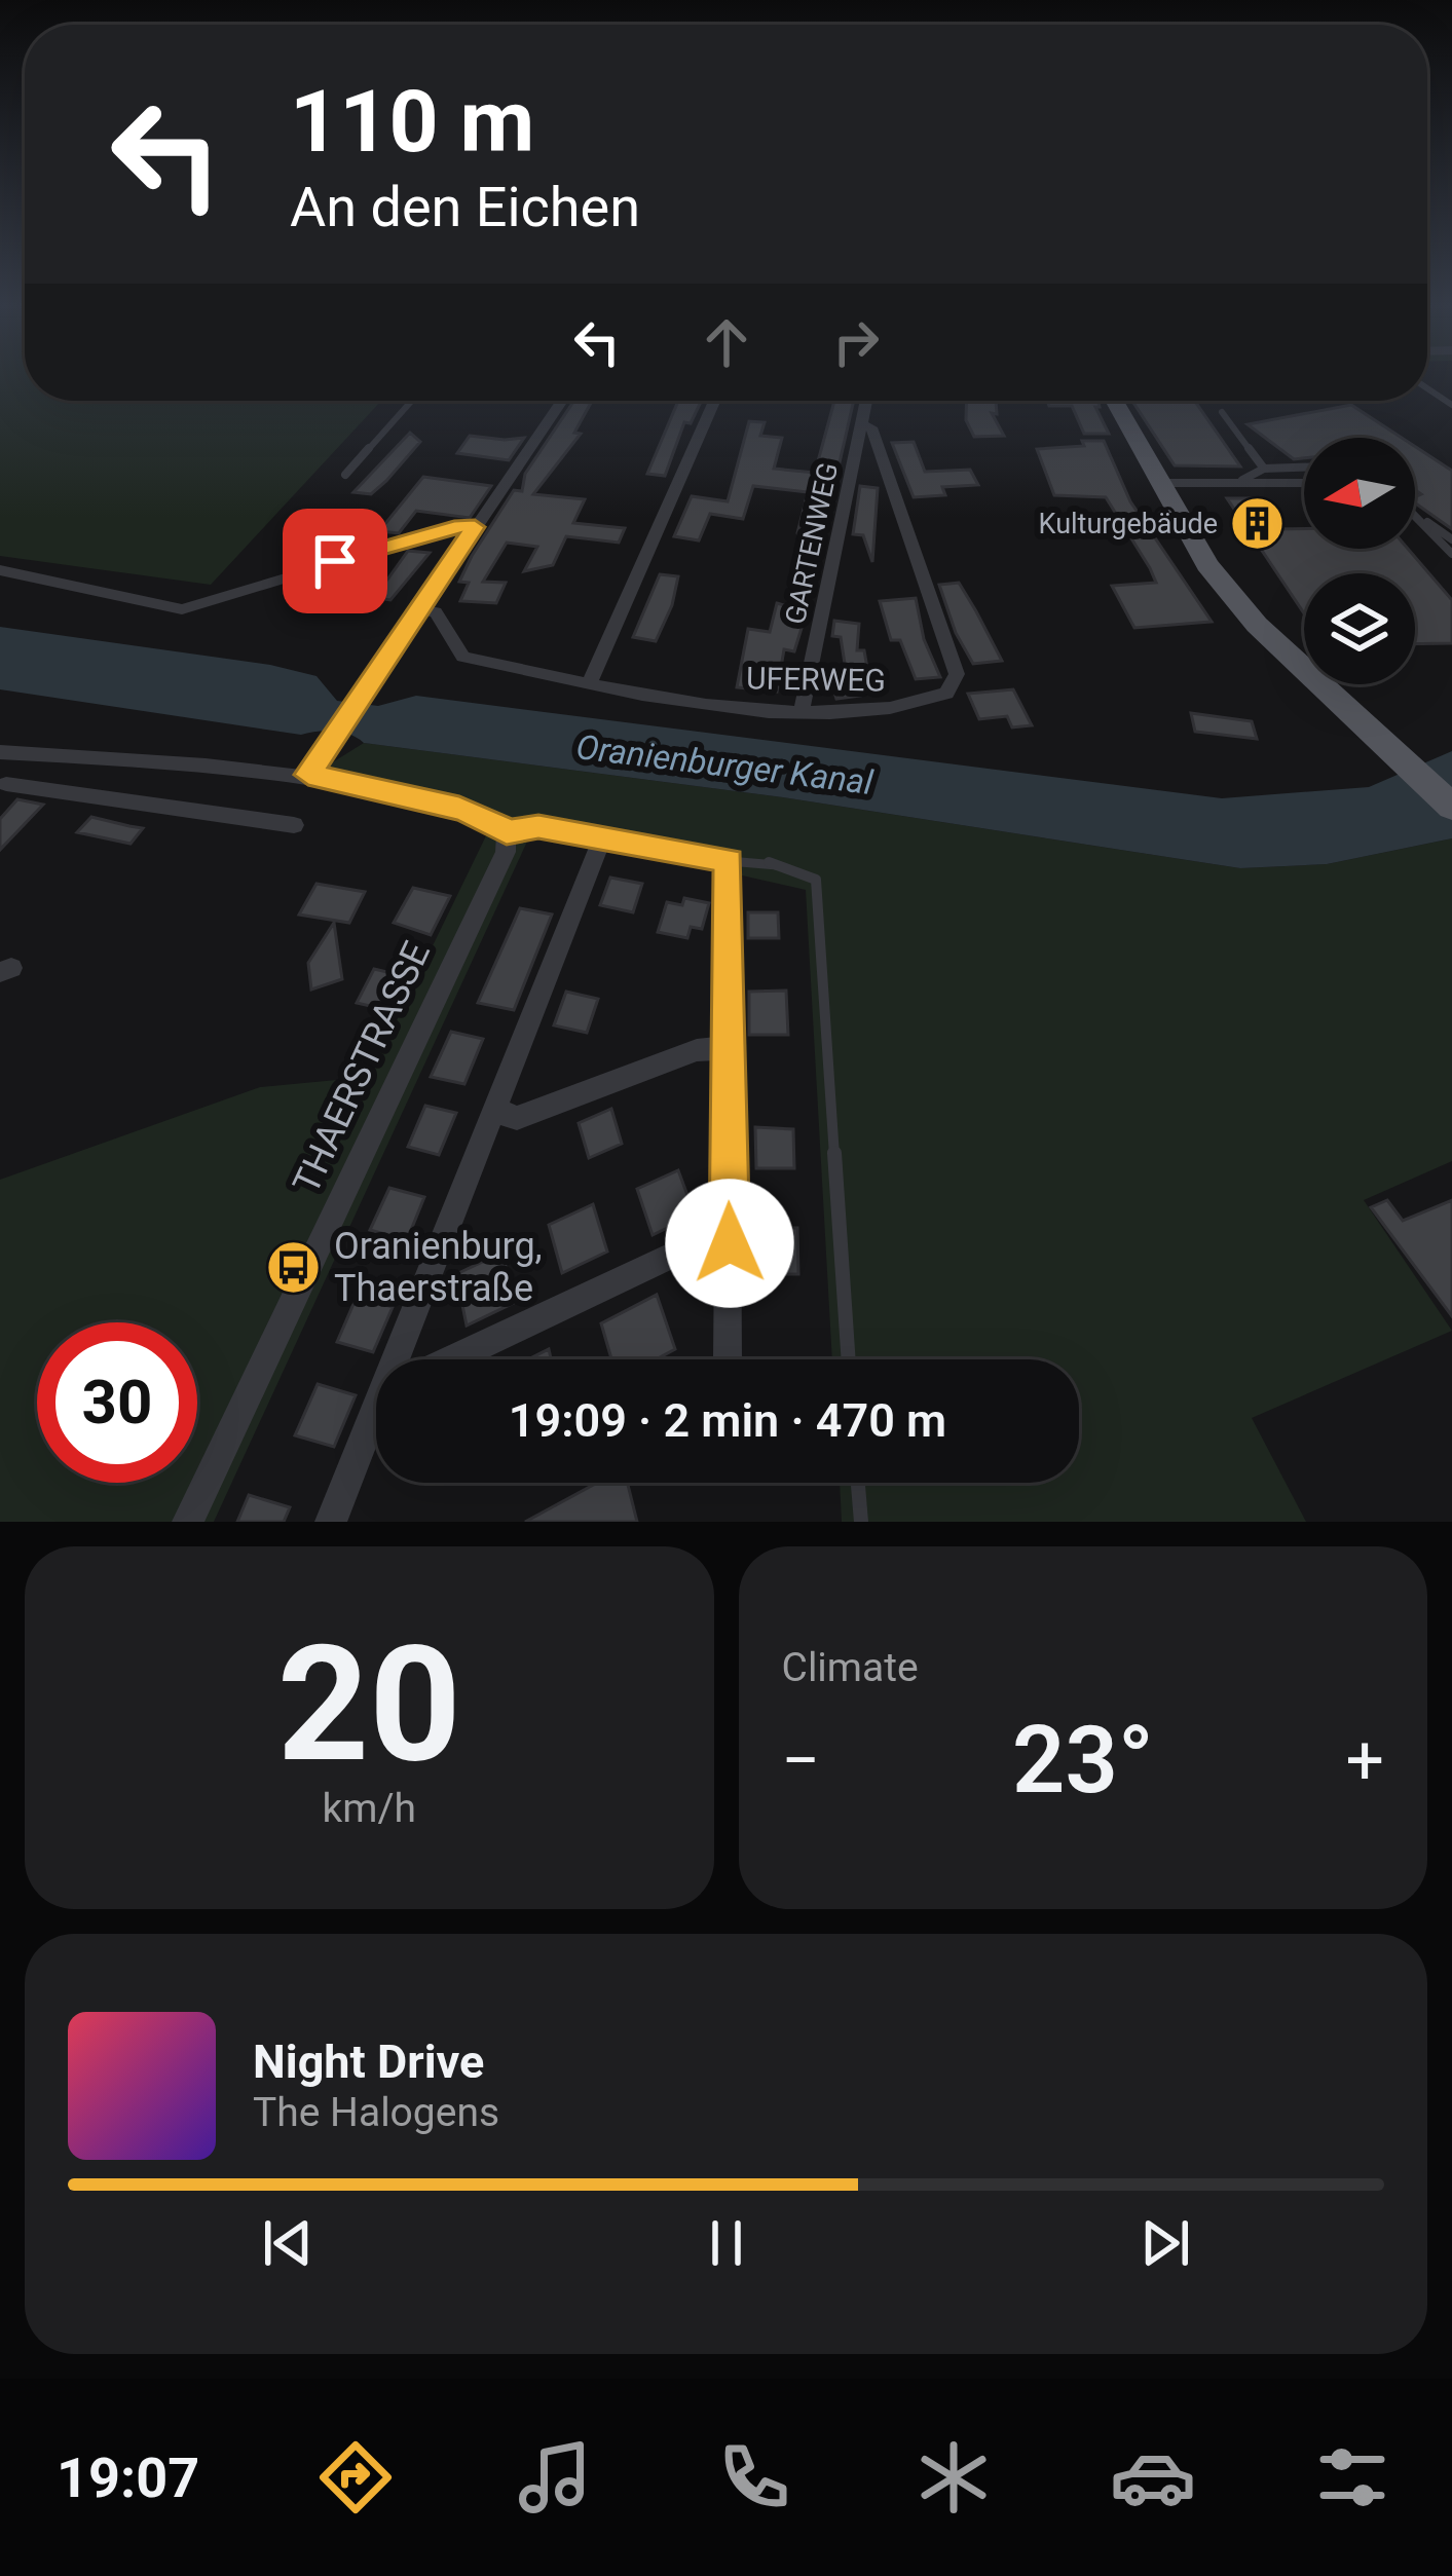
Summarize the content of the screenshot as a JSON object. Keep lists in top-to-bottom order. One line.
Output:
{"streets":{"street":["GARTENWEG","UFERWEG","THAERSTRASSE"]},"crossings":[["GARTENWEG","UFERWEG"]],"water":["Oranienburger Kanal"],"places":{"building":["Kulturgebäude"],"bus stop":["Oranienburg, Thaerstraße"]},"north":"left","page":{"turn":["110 m","An den Eichen"],"limit":"30","trip":"19:09 · 2 min · 470 m","tile":[["20","km/h"],"Climate"],"heat":["−","23°","+"],"song":["Night Drive","The Halogens"],"tabs":"19:07"}}
